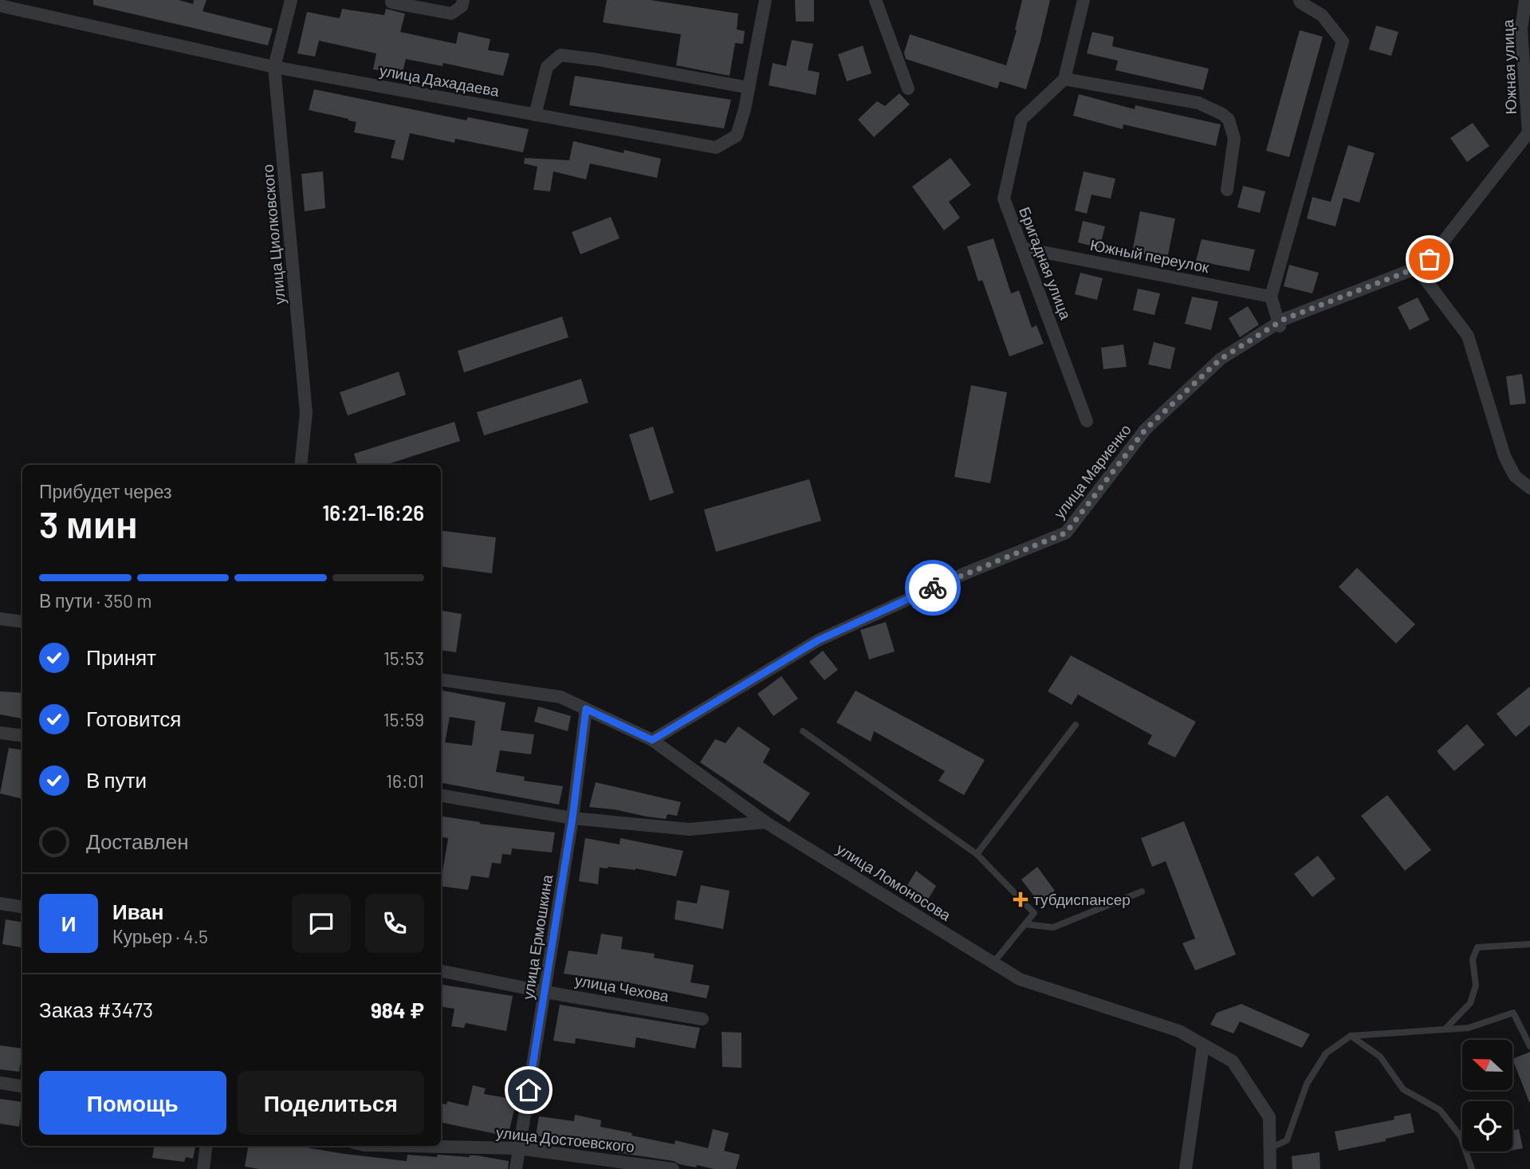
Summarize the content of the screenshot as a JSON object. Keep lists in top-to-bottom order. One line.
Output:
{"streets":{"street":["Южная улица","улица Дахадаева","улица Циолковского","Южный переулок","Бригадная улица","улица Мариенко","улица Ломоносова","улица Ермошкина","улица Чехова","улица Достоевского"]},"crossings":[["Южная улица","улица Мариенко"],["улица Дахадаева","улица Циолковского"],["Южный переулок","Бригадная улица"],["улица Мариенко","улица Ломоносова"],["улица Ломоносова","улица Ермошкина"],["улица Ермошкина","улица Чехова"],["улица Ермошкина","улица Достоевского"]],"places":{"health":["тубдиспансер"]},"north":"left","page":{"heading":["3 мин","Прибудет через","16:21–16:26"],"panel":["Иван","Курьер · 4.5","Заказ #3473","984 ₽"],"bar":"В пути · 350 m","list":[["Принят","15:53"],["Готовится","15:59"],["В пути","16:01"],"Доставлен"],"round":"И","buttons":["Помощь","Поделиться"]}}
